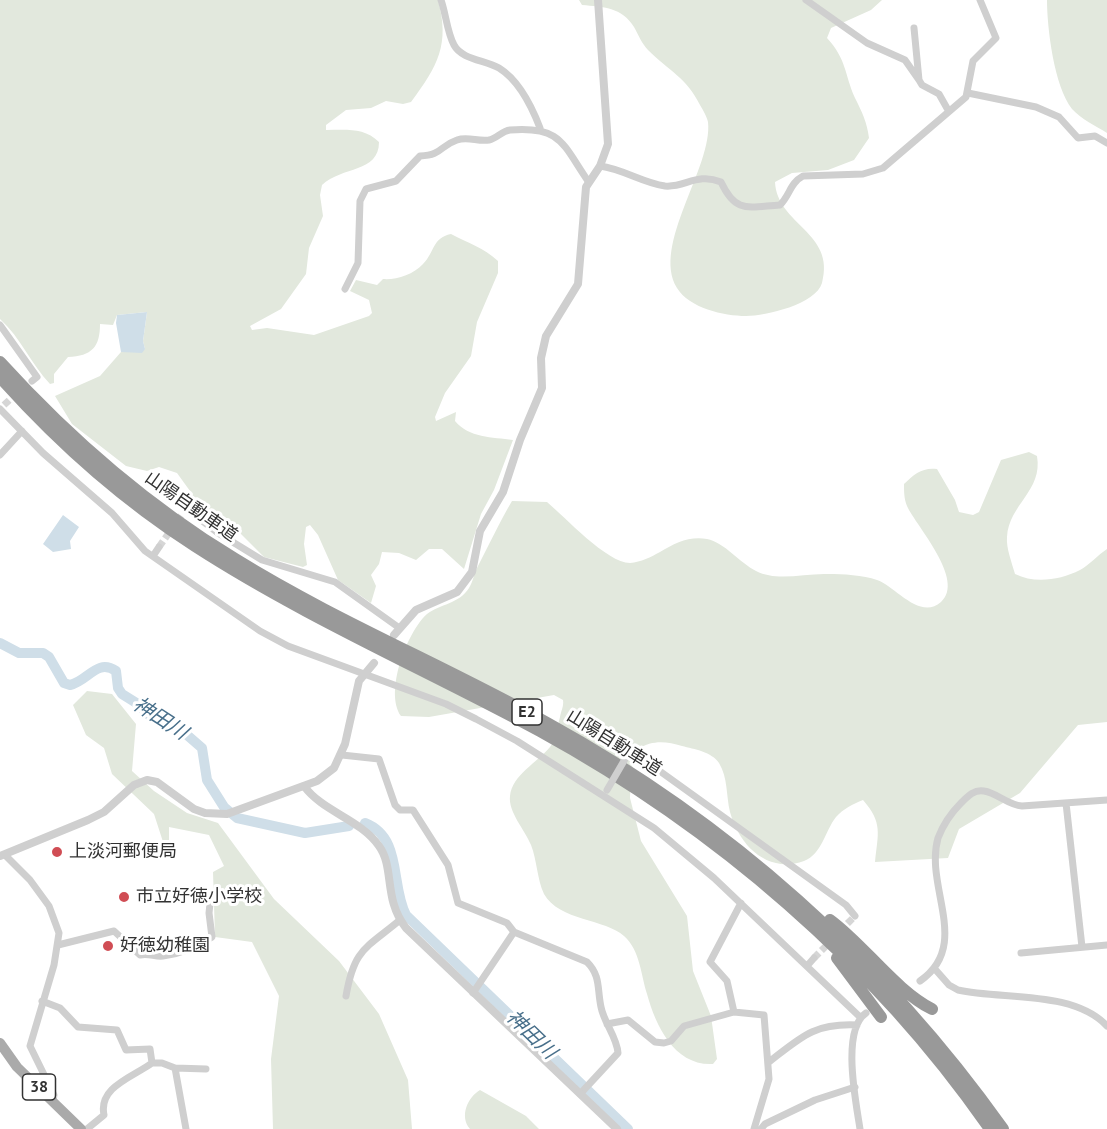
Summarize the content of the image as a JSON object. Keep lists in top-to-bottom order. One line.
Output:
{"streets":{"highway":["山陽自動車道","E2"],"main road":["38"]},"water":["神田川"],"places":["上淡河郵便局","市立好徳小学校","好徳幼稚園"]}
